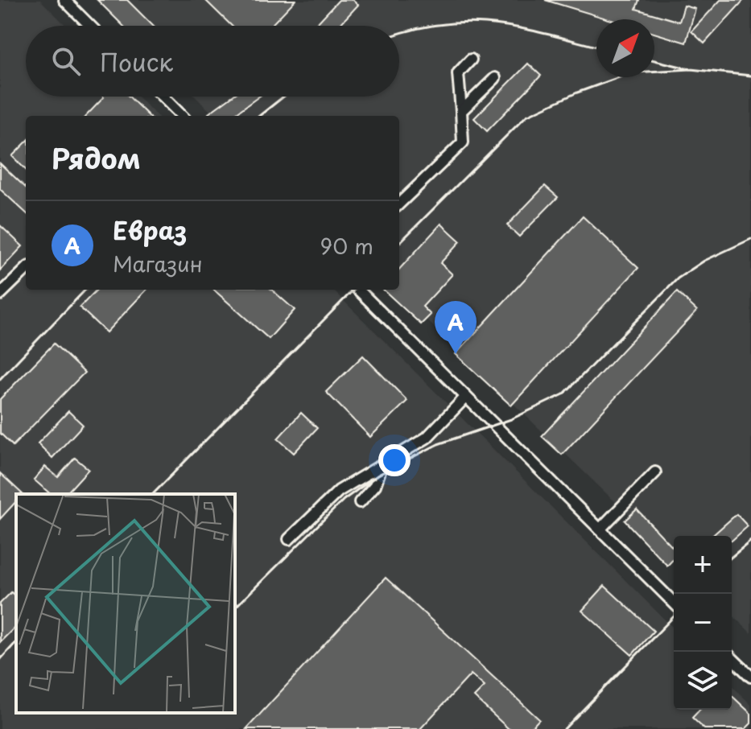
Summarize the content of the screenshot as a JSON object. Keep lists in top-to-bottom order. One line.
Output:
{"north":"top right","page":{"search":"Поиск","heading":"Рядом","list":[{"mark":"A","name":"Евраз","note":"Магазин","value":"90 m"}],"pins":"A","map_buttons":["+","−"]}}
